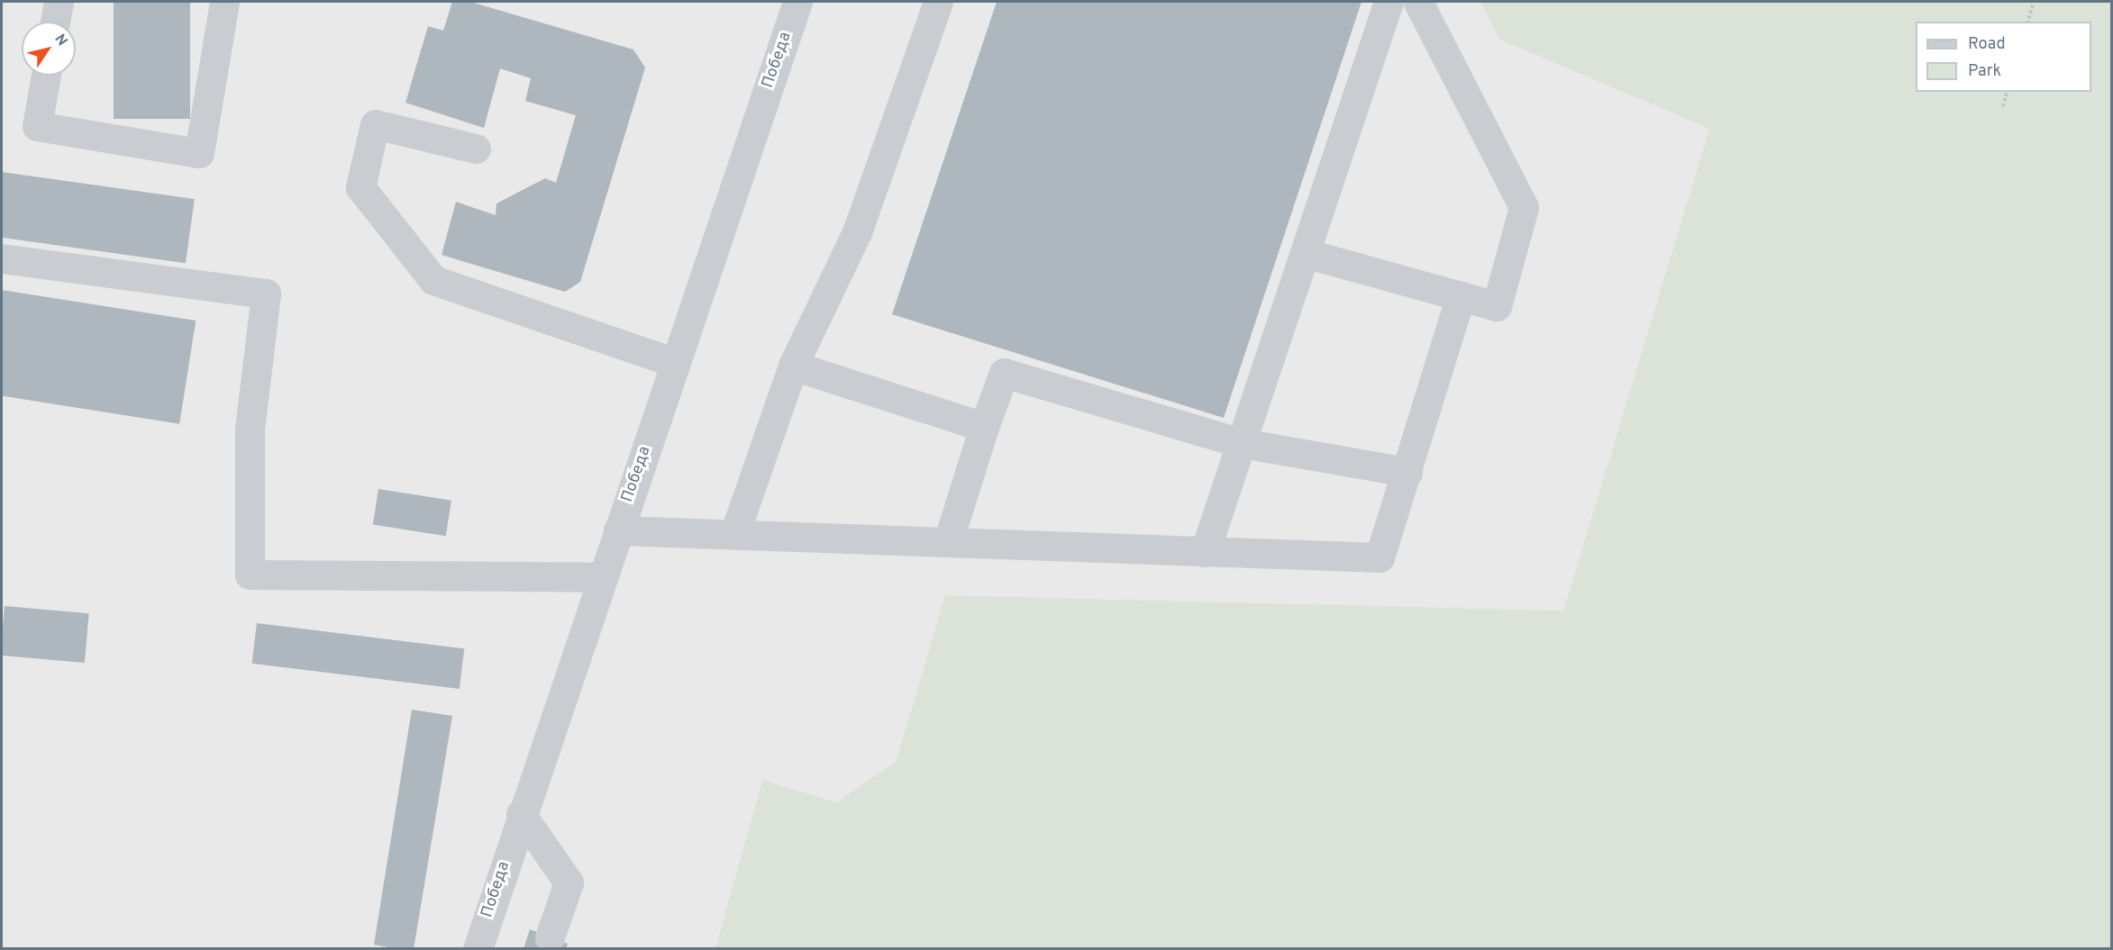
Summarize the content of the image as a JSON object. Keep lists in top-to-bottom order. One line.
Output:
{"streets":{"street":["Победа"]},"legend":["Road","Park"],"north":"top right"}
